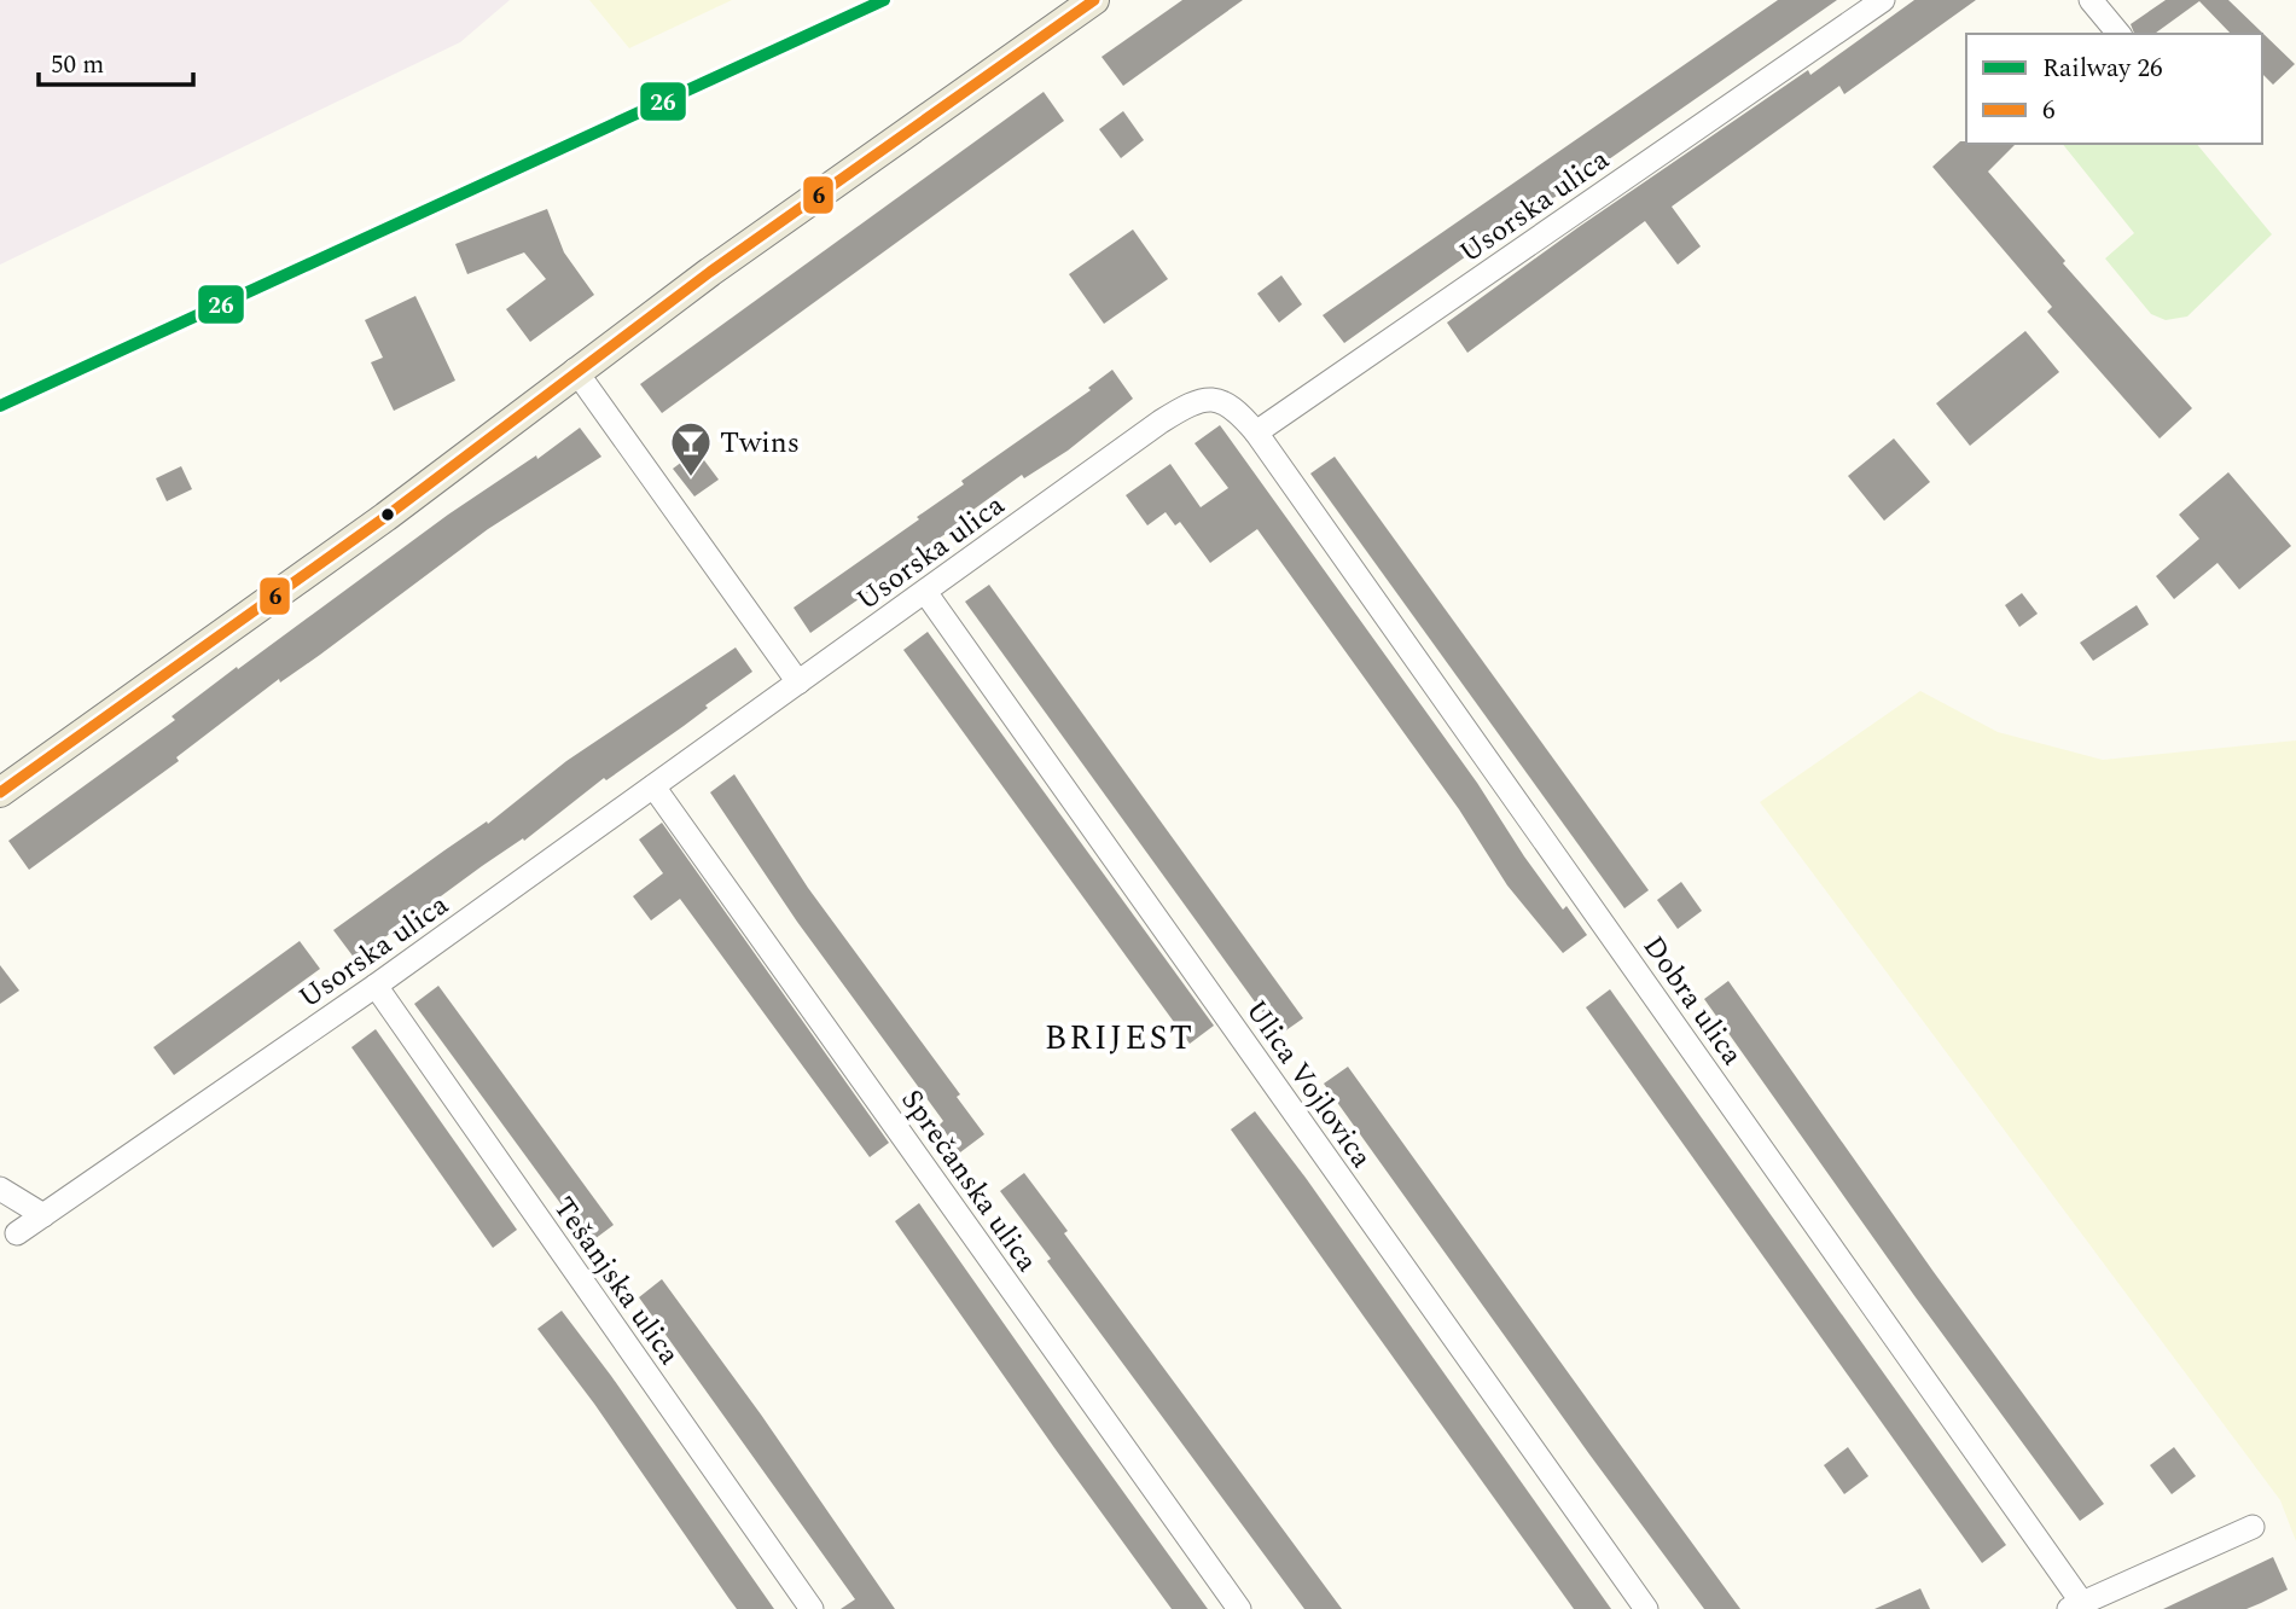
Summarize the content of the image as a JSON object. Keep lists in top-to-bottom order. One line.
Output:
{"streets":{"street":["Usorska ulica","Dobra ulica","Ulica Vojlovica","Sprečanska ulica","Tešanjska ulica"]},"crossings":[["Usorska ulica","Dobra ulica"],["Usorska ulica","Ulica Vojlovica"],["Usorska ulica","Sprečanska ulica"],["Usorska ulica","Tešanjska ulica"]],"districts":["BRIJEST"],"places":{"bar":["Twins"]},"lines":["rail line 26","transit line 6"],"legend":["Railway 26","6"],"scale_bar":"50 m"}
